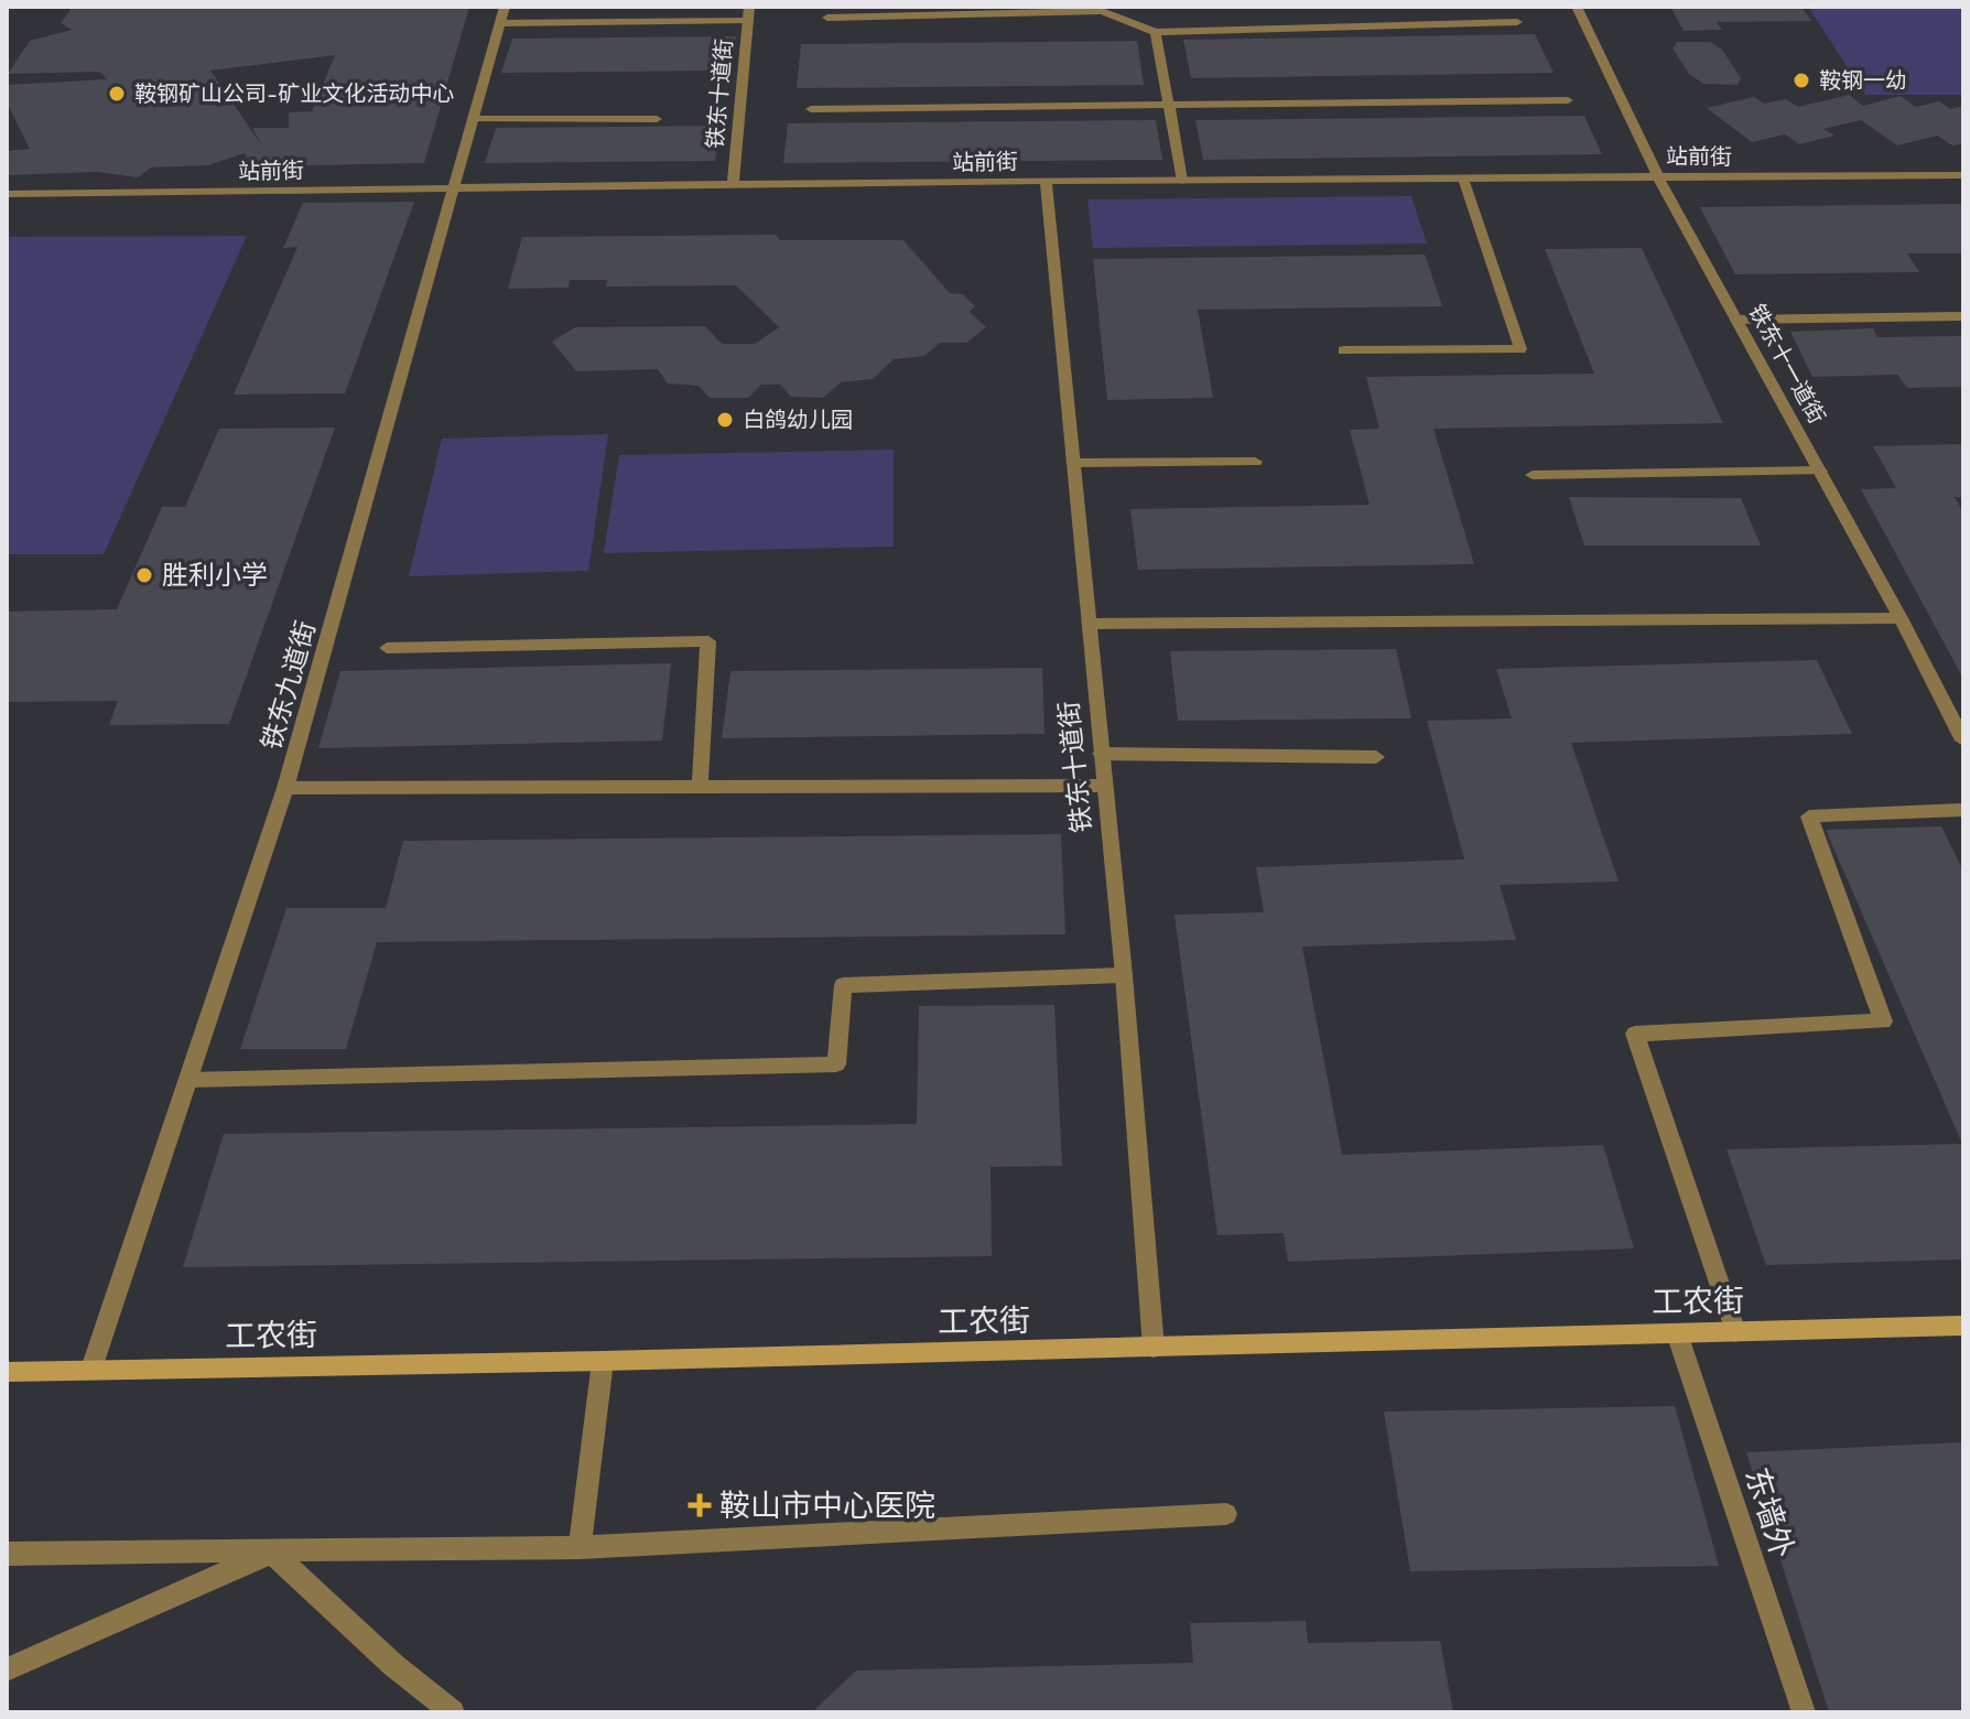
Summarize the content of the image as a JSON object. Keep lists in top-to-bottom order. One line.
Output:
{"streets":{"street":["铁东十道街","站前街","铁东十一道街","铁东九道街","工农街","东墙外"]},"crossings":[["铁东十道街","站前街"],["铁东十道街","工农街"],["站前街","铁东十一道街"],["站前街","铁东九道街"],["铁东九道街","工农街"],["工农街","东墙外"]],"places":{"other":["鞍钢一幼","鞍钢矿山公司-矿业文化活动中心","白鸽幼儿园","胜利小学"],"health":["鞍山市中心医院"]}}
